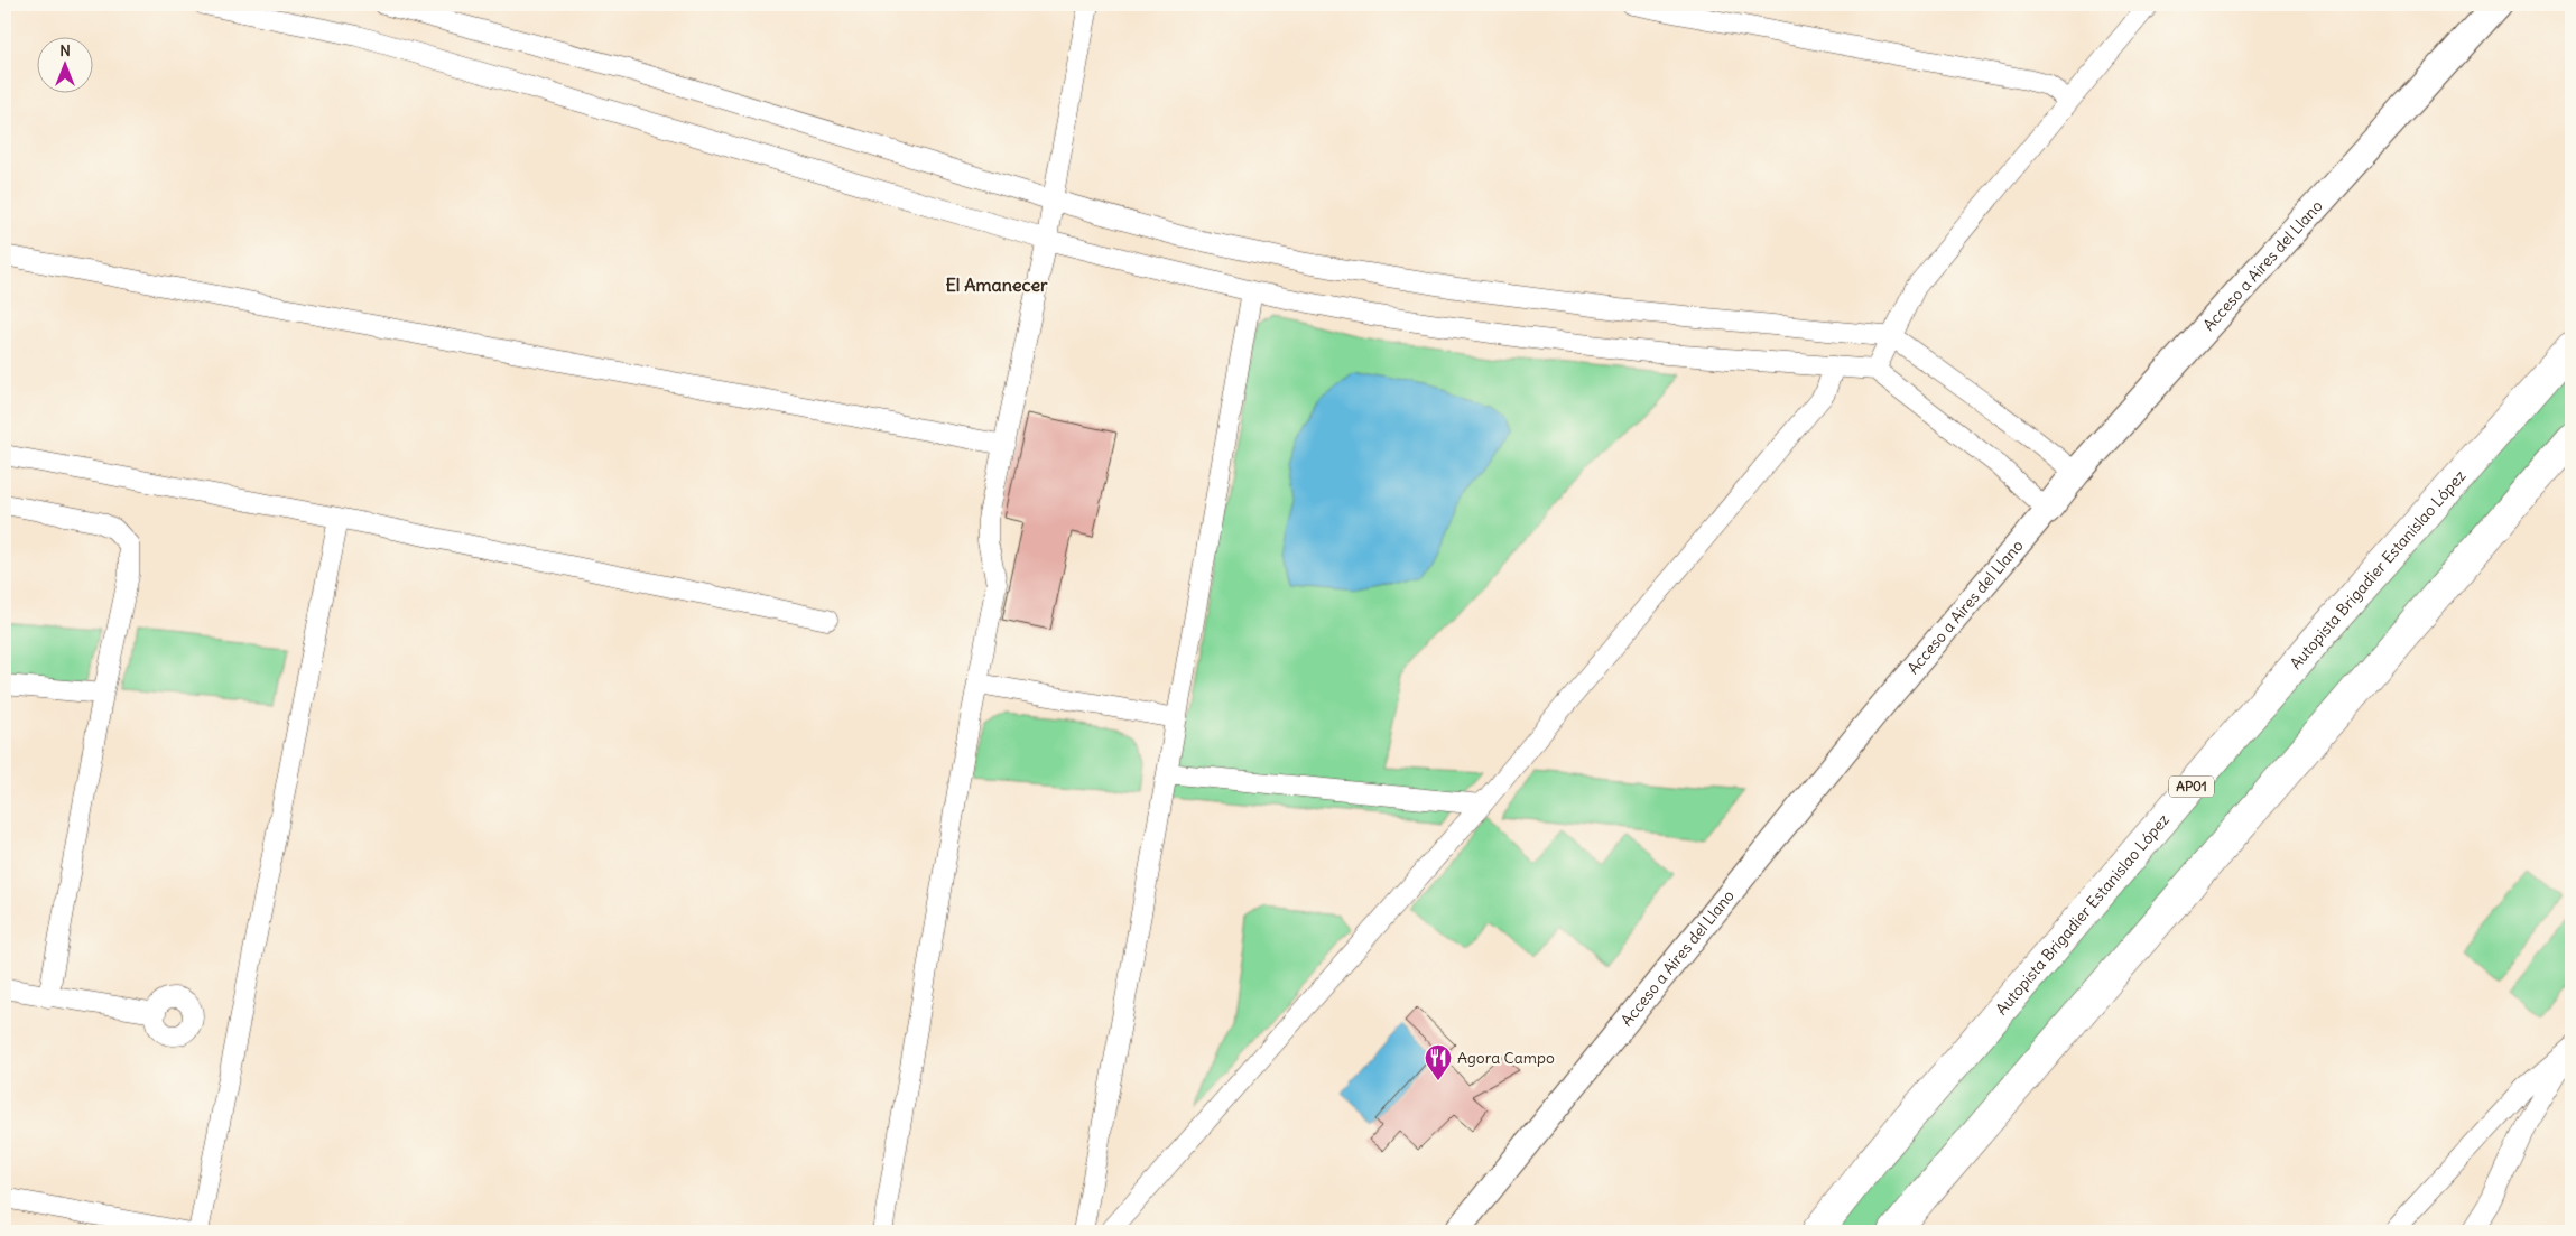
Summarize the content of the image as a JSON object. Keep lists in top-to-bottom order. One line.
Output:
{"streets":{"highway":["Autopista Brigadier Estanislao López","AP01"],"main road":["Acceso a Aires del Llano"]},"districts":["El Amanecer"],"places":{"restaurant":["Agora Campo"]},"north":"top"}
